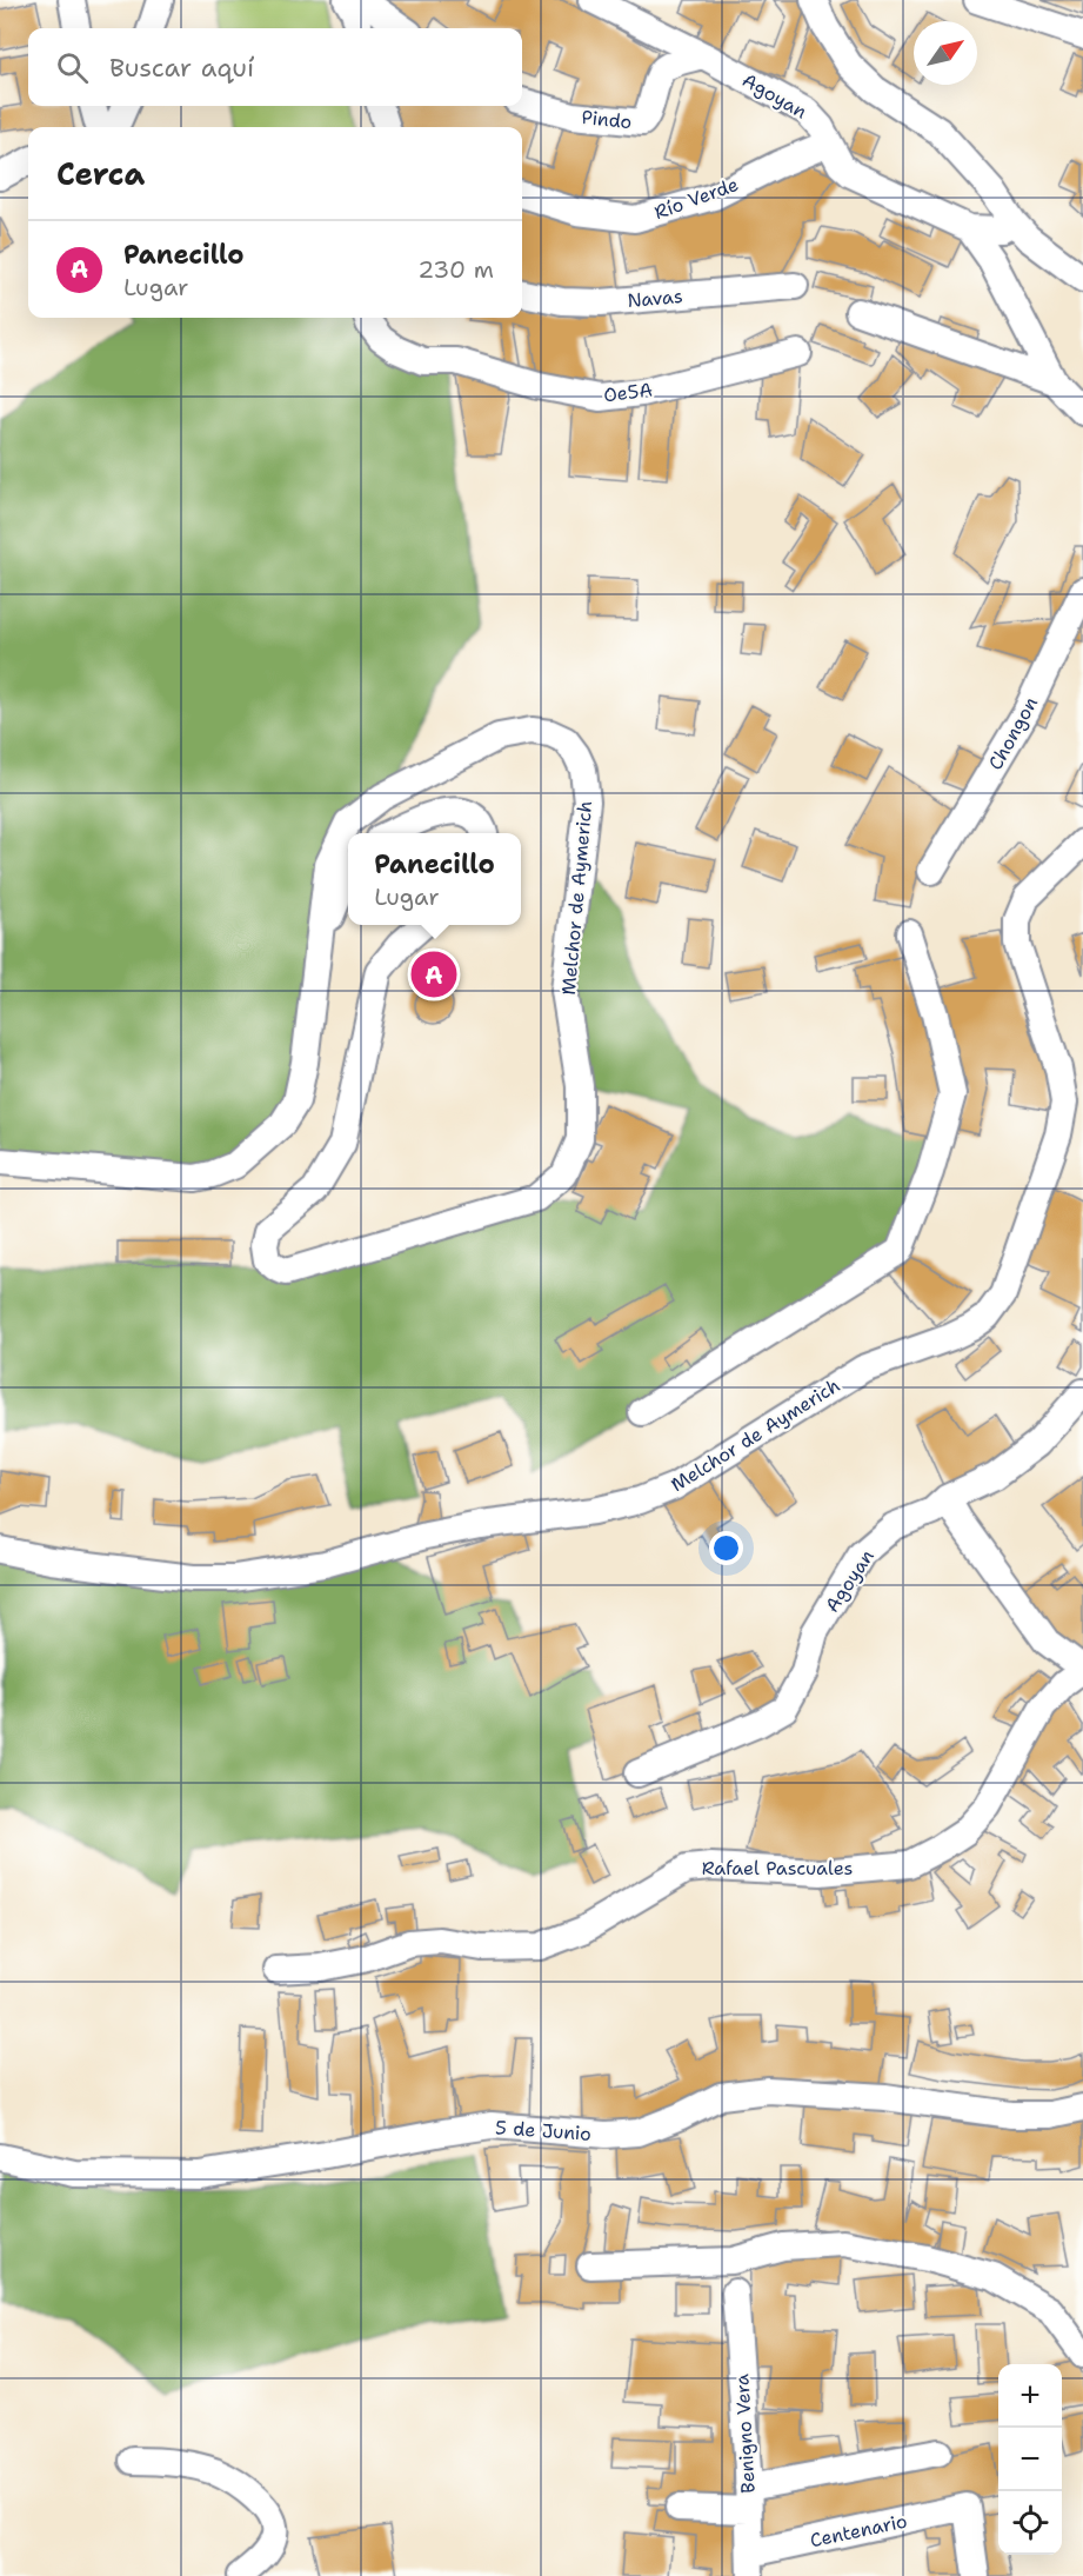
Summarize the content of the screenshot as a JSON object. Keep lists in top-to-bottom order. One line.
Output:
{"streets":{"street":["Agoyan","Pindo","Río Verde","Navas","Oe5A","Chongon","Melchor de Aymerich","Rafael Pascuales","5 de Junio","Benigno Vera","Centenario"]},"crossings":[["Agoyan","Pindo"],["Agoyan","Río Verde"],["Benigno Vera","Centenario"]],"north":"top right","page":{"search":"Buscar aquí","heading":"Cerca","list":[{"mark":"A","name":"Panecillo","note":"Lugar","value":"230 m"}],"popup":["Panecillo","Lugar"],"pins":"A","map_buttons":["+","−"]}}
